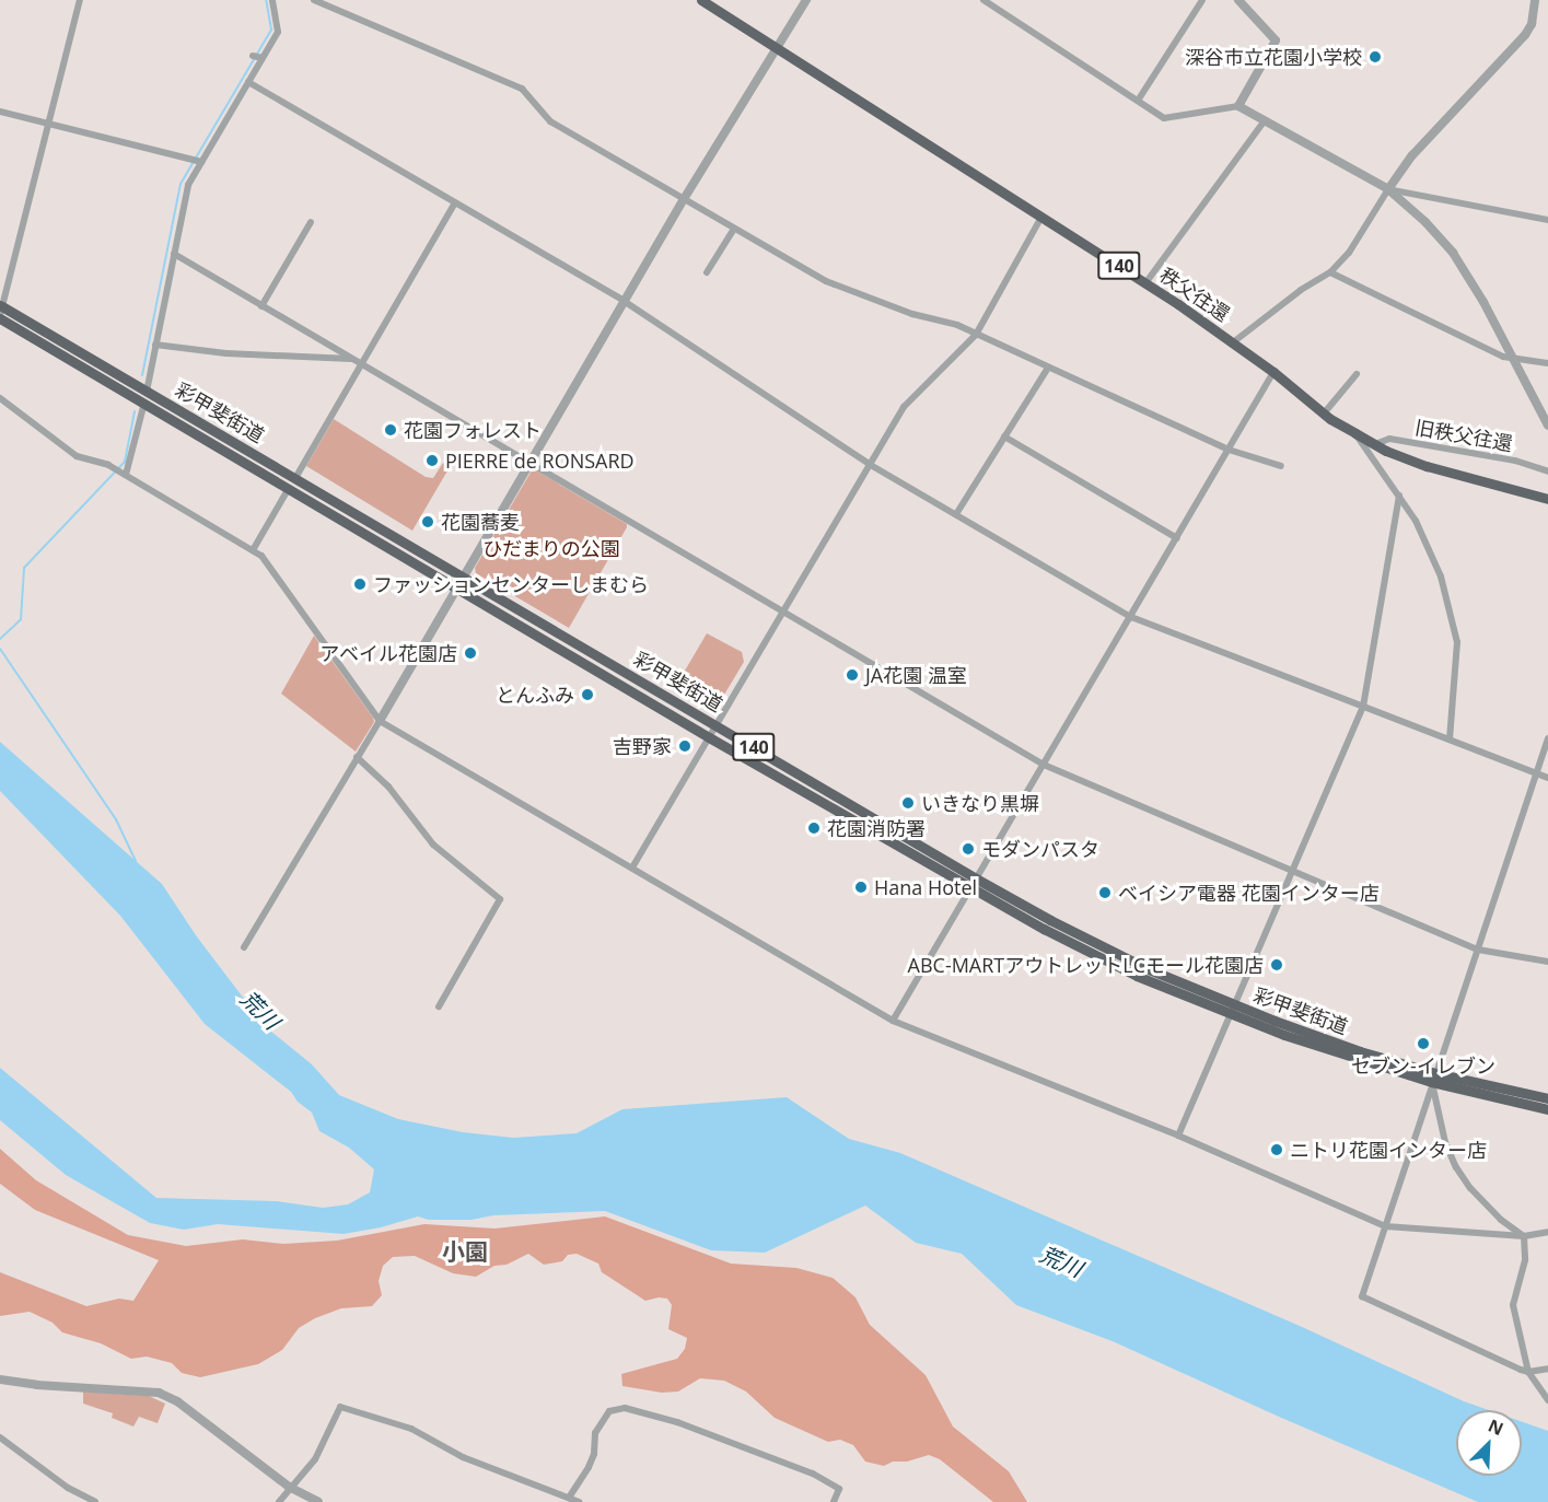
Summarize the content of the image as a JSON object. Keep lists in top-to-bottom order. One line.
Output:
{"streets":{"highway":["140","秩父往還","彩甲斐街道"],"street":["旧秩父往還"]},"crossings":[["秩父往還","旧秩父往還"]],"districts":["小園"],"water":["荒川"],"parks":["ひだまりの公園"],"places":["深谷市立花園小学校","花園フォレスト","PIERRE de RONSARD","花園蕎麦","ファッションセンターしまむら","アベイル花園店","JA花園 温室","とんふみ","吉野家","いきなり黒塀","花園消防署","モダンパスタ","Hana Hotel","ベイシア電器 花園インター店","ABC-MARTアウトレットLCモール花園店","セブン-イレブン","ニトリ花園インター店"],"north":"top right"}
